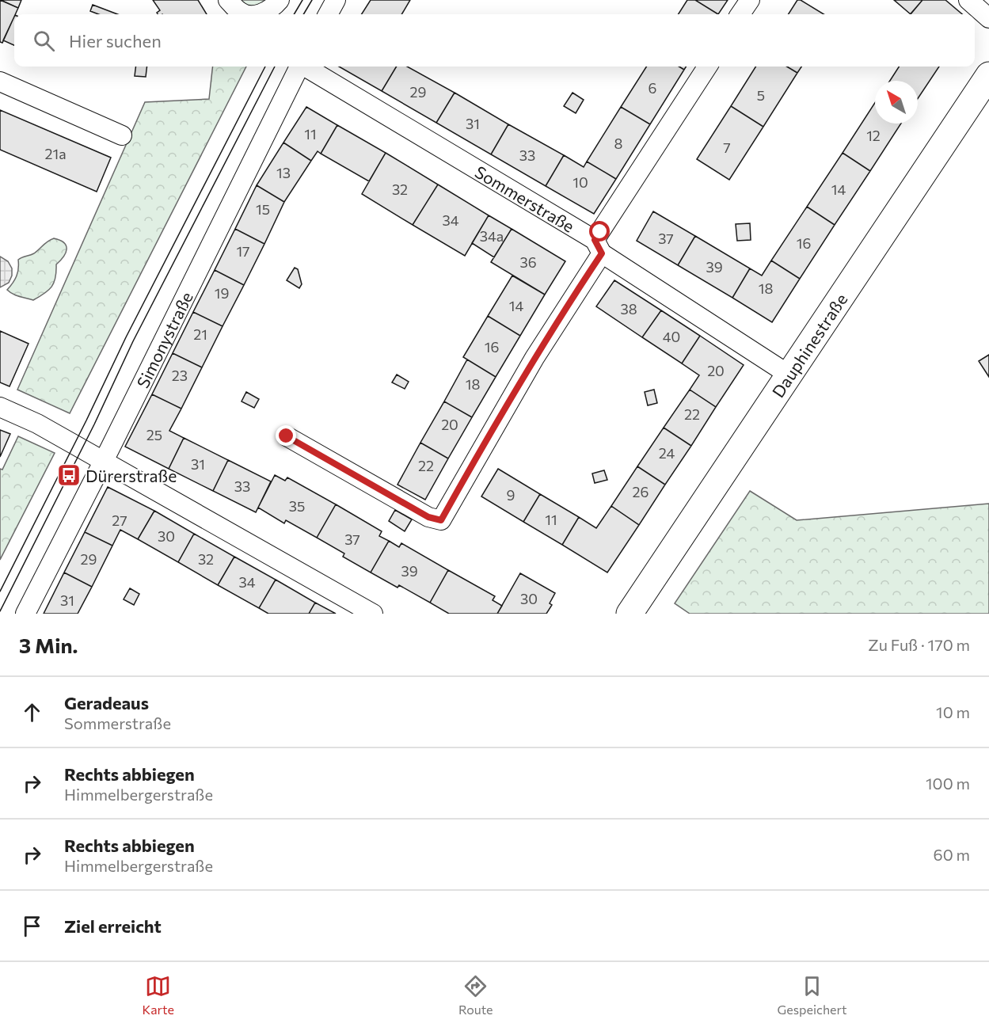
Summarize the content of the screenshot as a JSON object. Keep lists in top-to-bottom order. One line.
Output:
{"streets":{"main road":["Dauphinestraße"],"street":["Sommerstraße","Simonystraße"]},"crossings":[["Sommerstraße","Dauphinestraße"]],"places":{"bus stop":["Dürerstraße"]},"house_numbers":["6","29","5","31","11","12","8","7","21a","33","13","10","32","14","15","34","34a","37","16","17","36","39","18","19","14","38","21","40","16","20","23","18","22","20","25","24","31","22","33","26","9","35","11","27","30","37","29","32","39","34","30","31"],"north":"top left","page":{"search":"Hier suchen","heading":["3 Min.","Zu Fuß · 170 m"],"list":[["Geradeaus","Sommerstraße","10 m"],["Rechts abbiegen","Himmelbergerstraße","100 m"],["Rechts abbiegen","Himmelbergerstraße","60 m"],"Ziel erreicht"],"nav":["Karte","Route","Gespeichert"]}}
